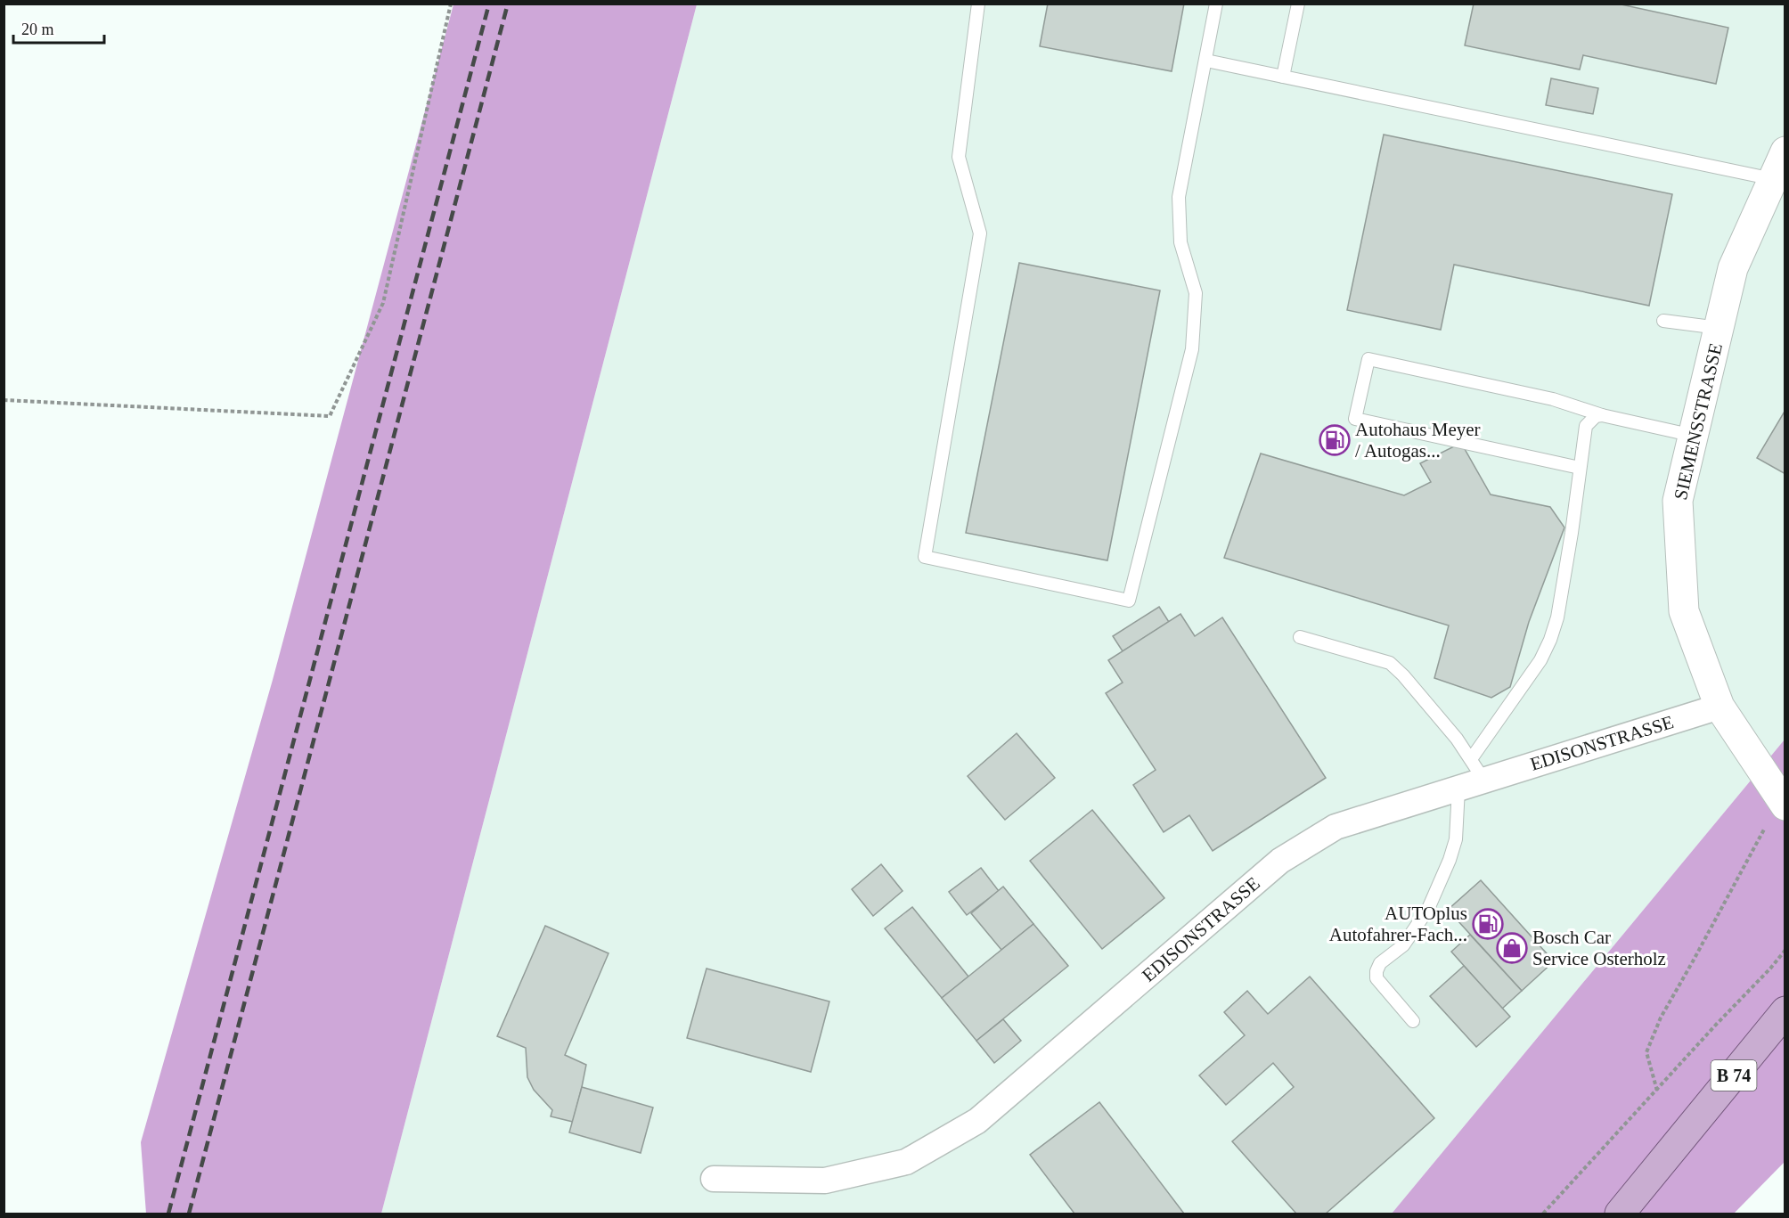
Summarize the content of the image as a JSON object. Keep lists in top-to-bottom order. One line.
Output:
{"streets":{"main road":["B 74"],"street":["SIEMENSSTRASSE","EDISONSTRASSE"]},"crossings":[["SIEMENSSTRASSE","EDISONSTRASSE"]],"places":{"fuel station":["Autohaus Meyer / Autogas...","AUTOplus Autofahrer-Fach..."],"shop":["Bosch Car Service Osterholz"]},"scale_bar":"20 m"}
